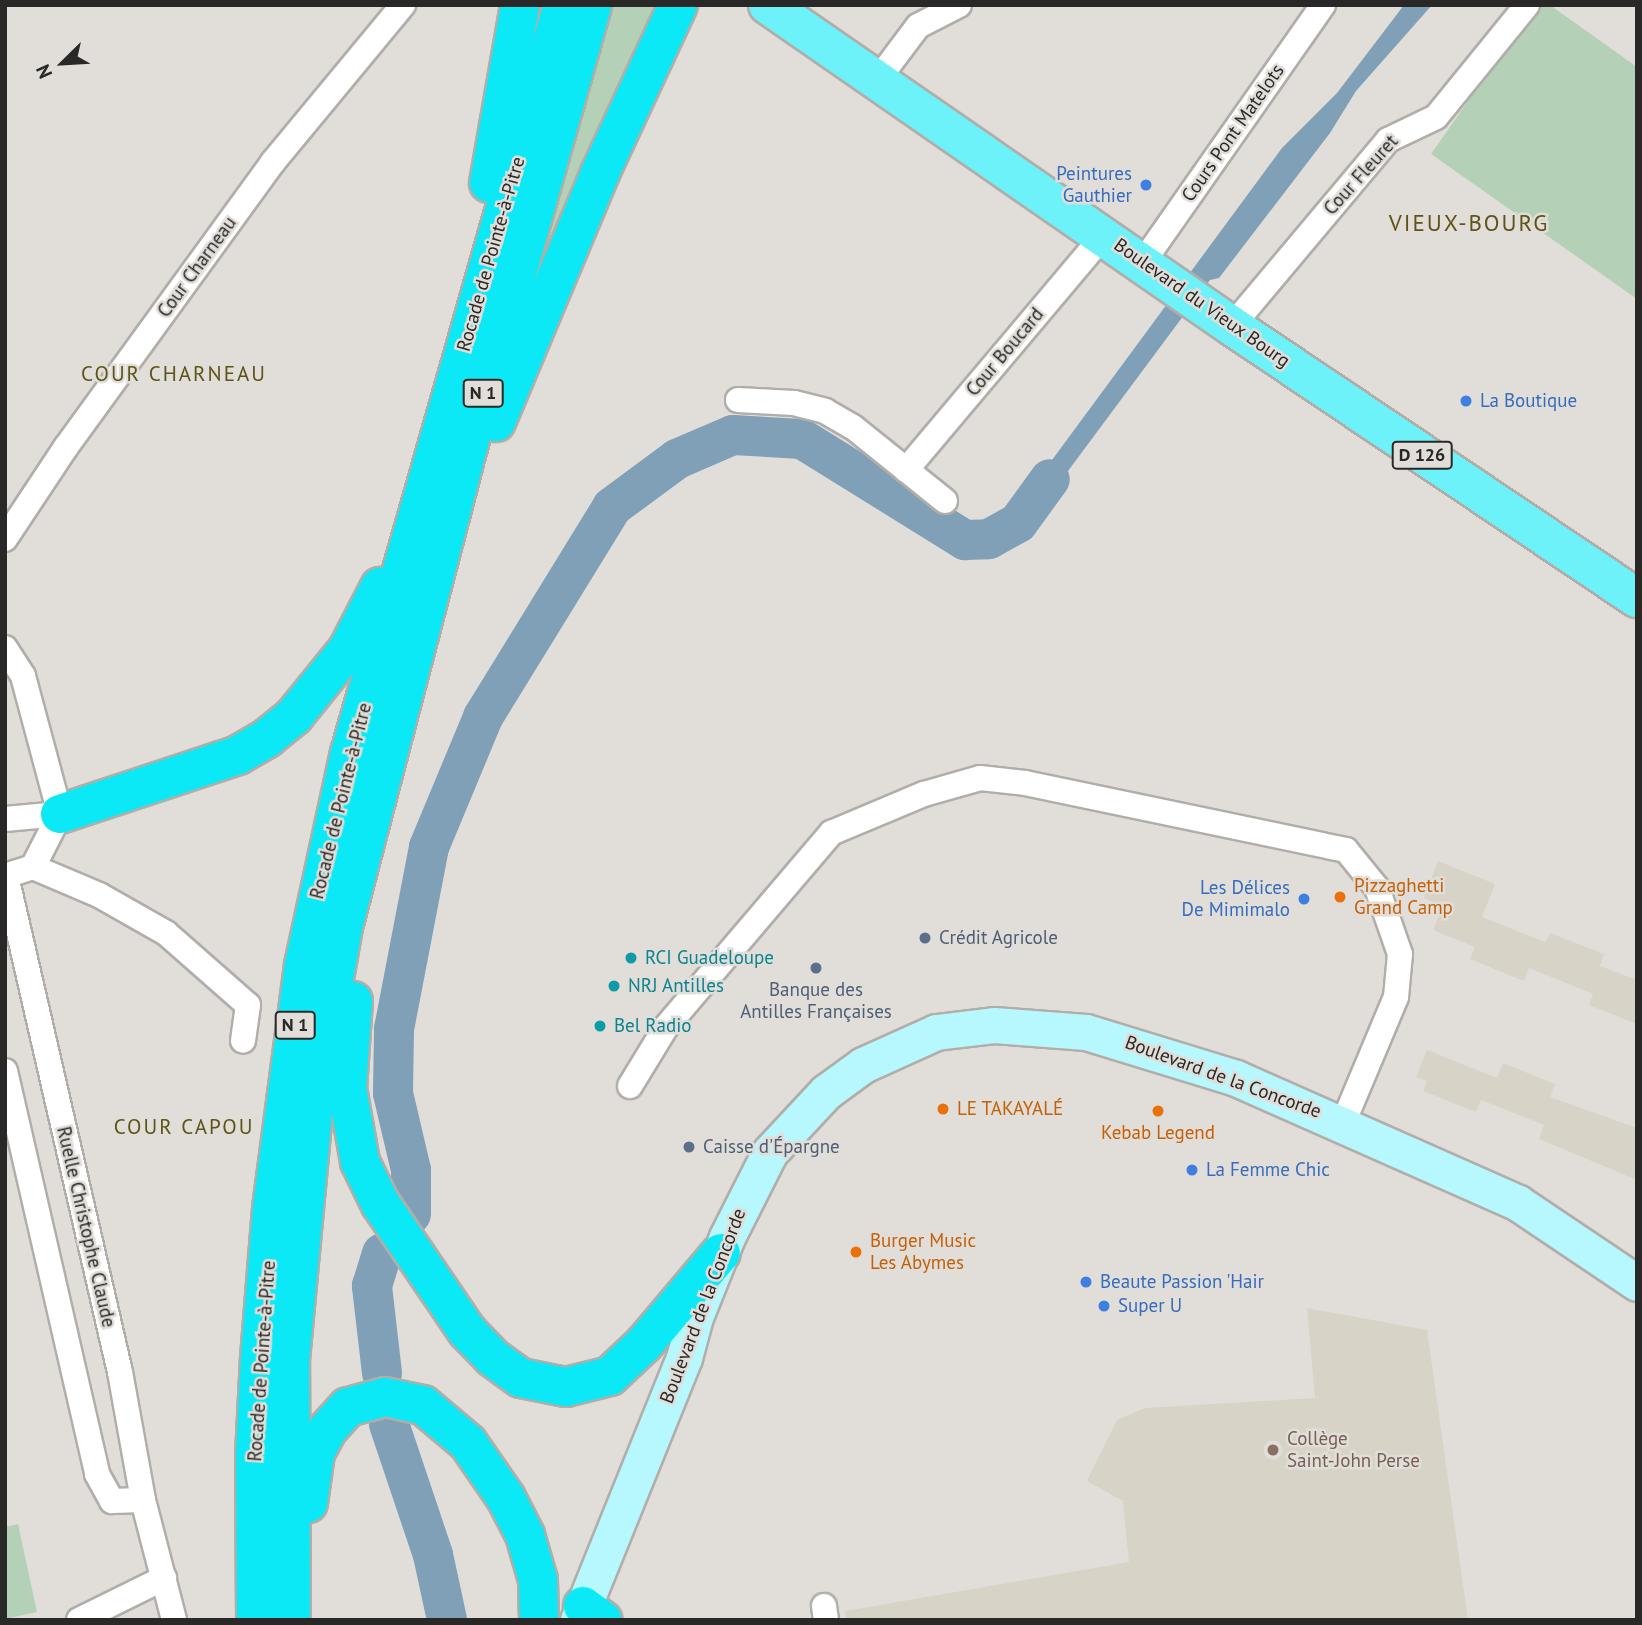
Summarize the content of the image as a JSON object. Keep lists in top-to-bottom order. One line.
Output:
{"streets":{"highway":["Rocade de Pointe-à-Pitre","N 1"],"main road":["Boulevard du Vieux Bourg","D 126","Boulevard de la Concorde"],"street":["Cours Pont Matelots","Cour Fleuret","Cour Charneau","Cour Boucard","Ruelle Christophe Claude"]},"crossings":[["Cours Pont Matelots","Boulevard du Vieux Bourg"],["Cour Fleuret","Boulevard du Vieux Bourg"],["Boulevard du Vieux Bourg","Cour Boucard"]],"districts":["VIEUX-BOURG","COUR CHARNEAU","COUR CAPOU"],"places":["Peintures Gauthier","La Boutique","Pizzaghetti Grand Camp","Les Délices De Mimimalo","Crédit Agricole","RCI Guadeloupe","Banque des Antilles Françaises","NRJ Antilles","Bel Radio","LE TAKAYALÉ","Kebab Legend","Caisse d'Épargne","La Femme Chic","Burger Music Les Abymes","Beaute Passion 'Hair","Super U","Collège Saint-John Perse"],"north":"bottom left"}
